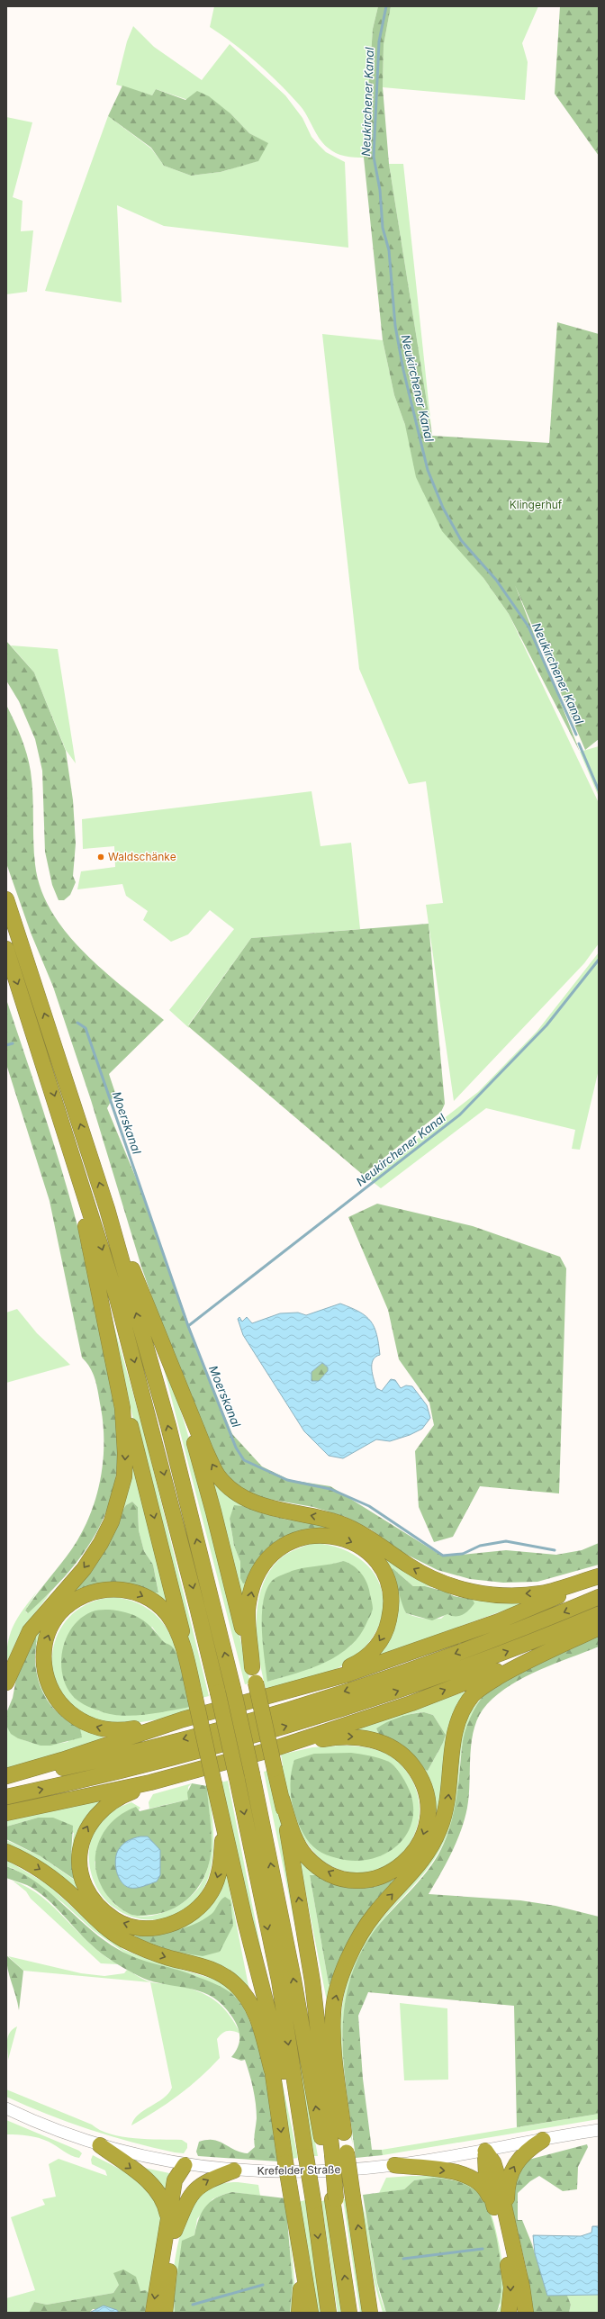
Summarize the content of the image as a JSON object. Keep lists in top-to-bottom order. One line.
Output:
{"streets":{"main road":["Krefelder Straße"]},"water":["Neukirchener Kanal","Moerskanal"],"parks":["Klingerhuf"],"places":["Waldschänke"]}
